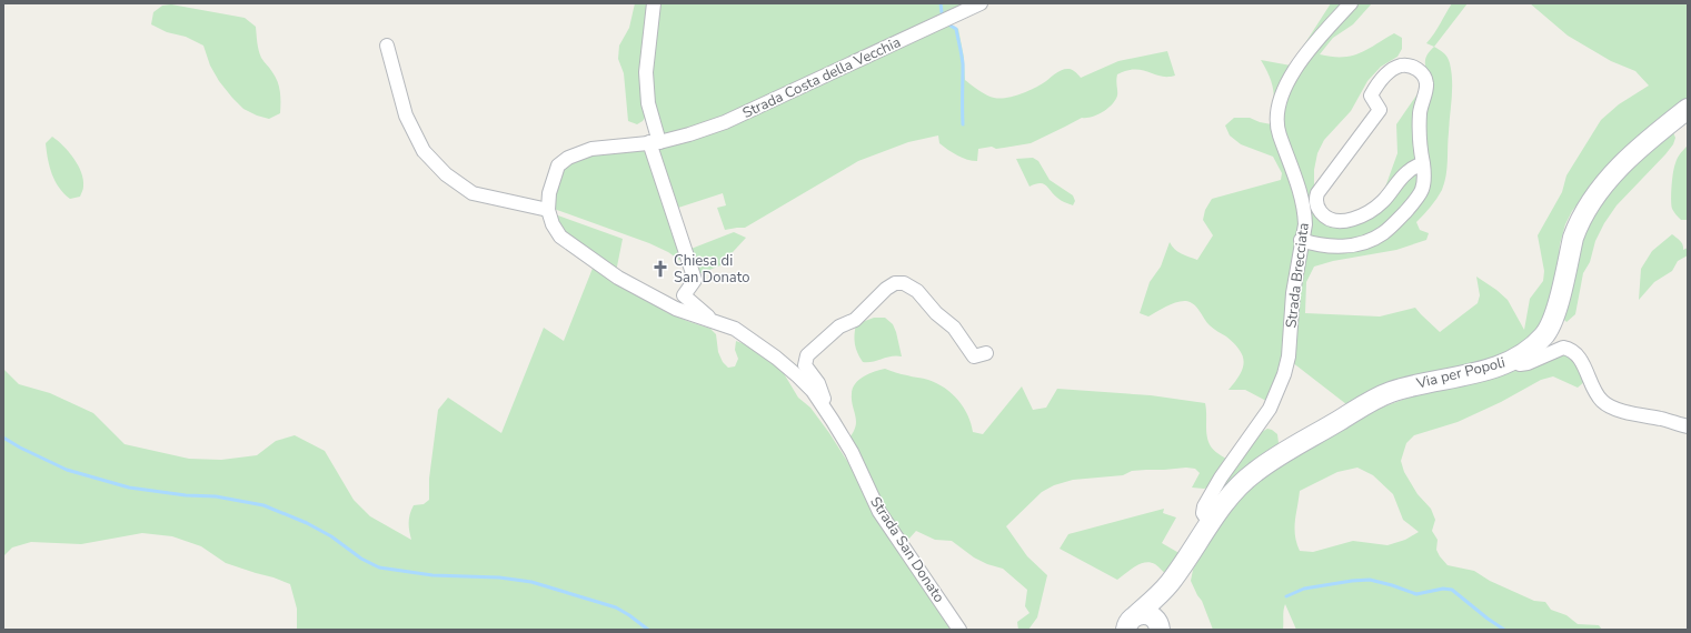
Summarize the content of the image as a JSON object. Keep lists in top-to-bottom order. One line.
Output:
{"streets":{"main road":["Via per Popoli"],"street":["Strada Costa della Vecchia","Strada Brecciata","Strada San Donato"]},"crossings":[["Strada Costa della Vecchia","Strada San Donato"],["Strada Brecciata","Via per Popoli"]],"places":{"church":["Chiesa di San Donato"]}}
